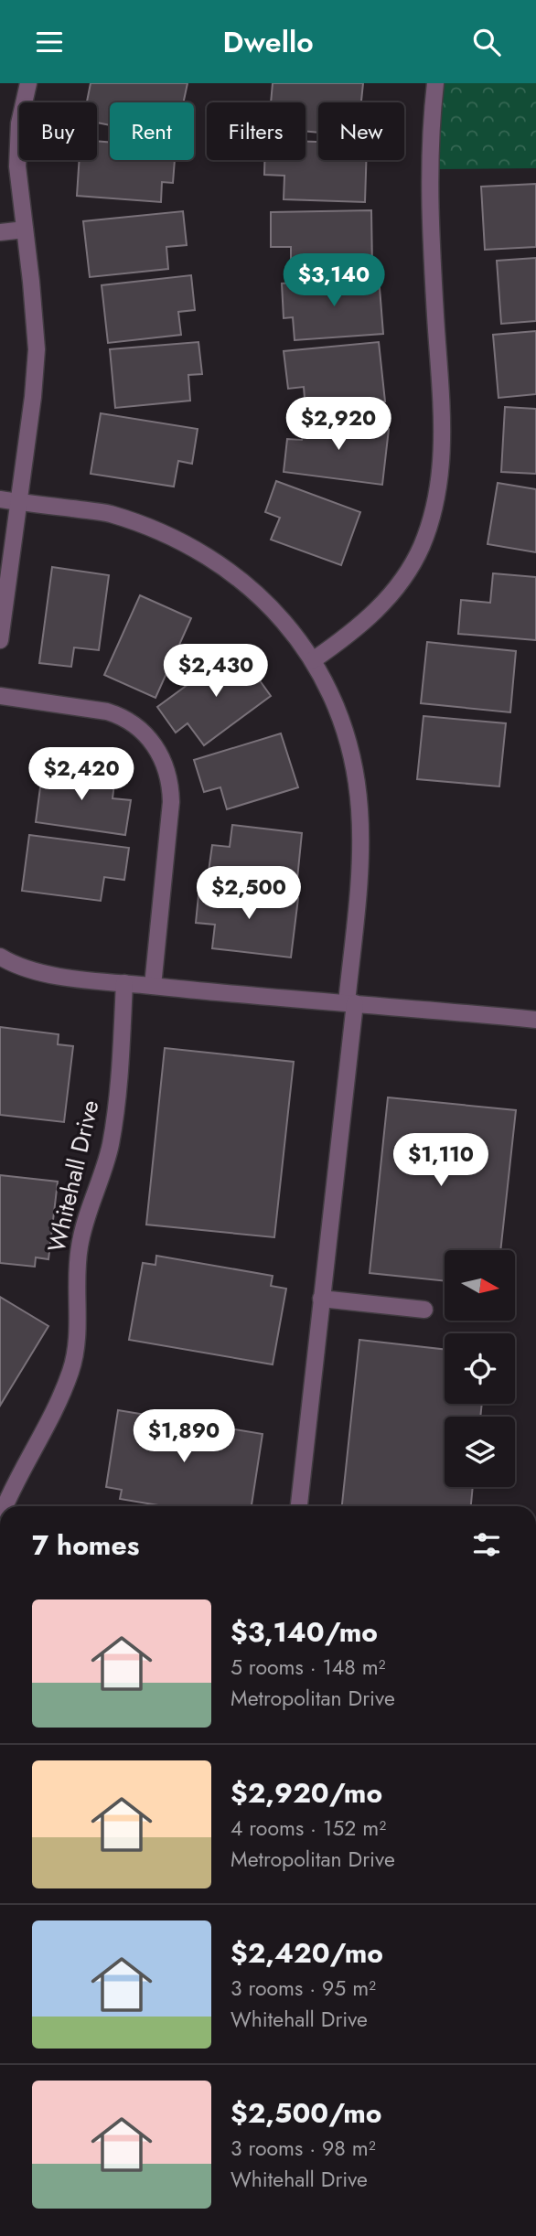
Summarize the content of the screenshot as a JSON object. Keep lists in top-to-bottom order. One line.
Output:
{"streets":{"street":["Whitehall Drive"]},"north":"right","page":{"header":"Dwello","chip":["Buy","Rent","Filters","New"],"price":["$3,140","$2,920","$2,430","$2,420","$2,500","$1,110","$1,890"],"heading":"7 homes","list":[{"name":"$3,140/mo","note":"5 rooms · 148 m² · Metropolitan Drive"},{"name":"$2,920/mo","note":"4 rooms · 152 m² · Metropolitan Drive"},{"name":"$2,420/mo","note":"3 rooms · 95 m² · Whitehall Drive"},{"name":"$2,500/mo","note":"3 rooms · 98 m² · Whitehall Drive"}]}}
